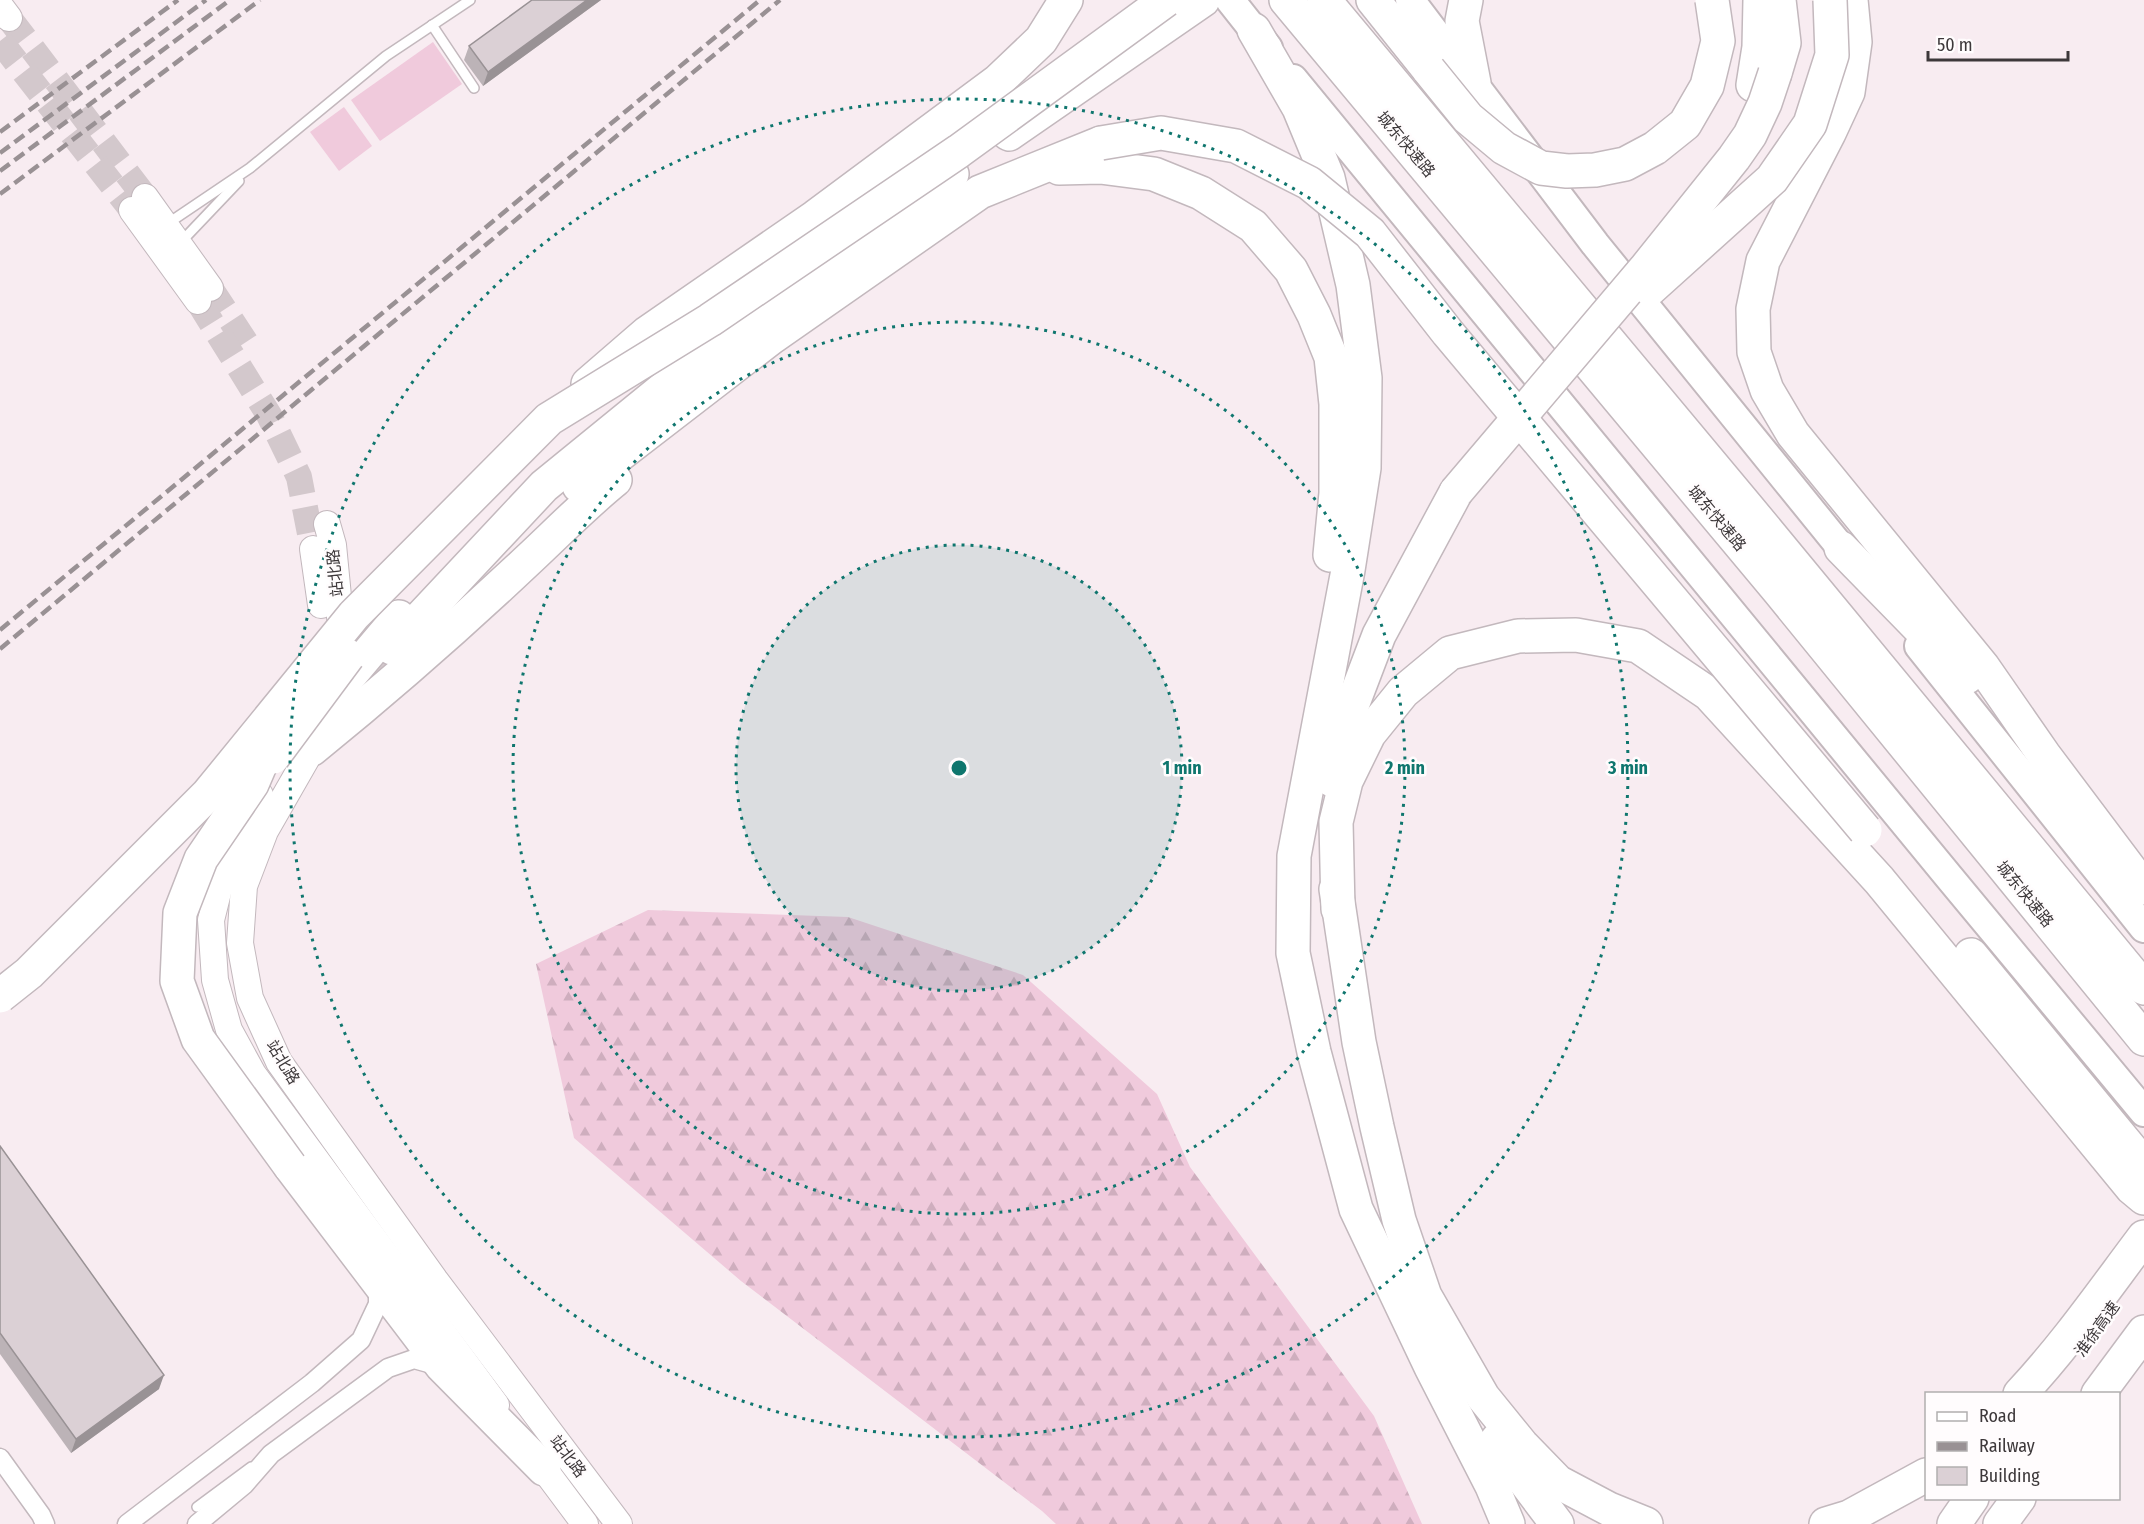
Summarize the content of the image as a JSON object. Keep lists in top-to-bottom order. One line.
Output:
{"streets":{"highway":["城东快速路","淮徐高速"],"street":["站北路"]},"legend":["Road","Railway","Building"],"scale_bar":"50 m","rings":["1 min","2 min","3 min"]}
